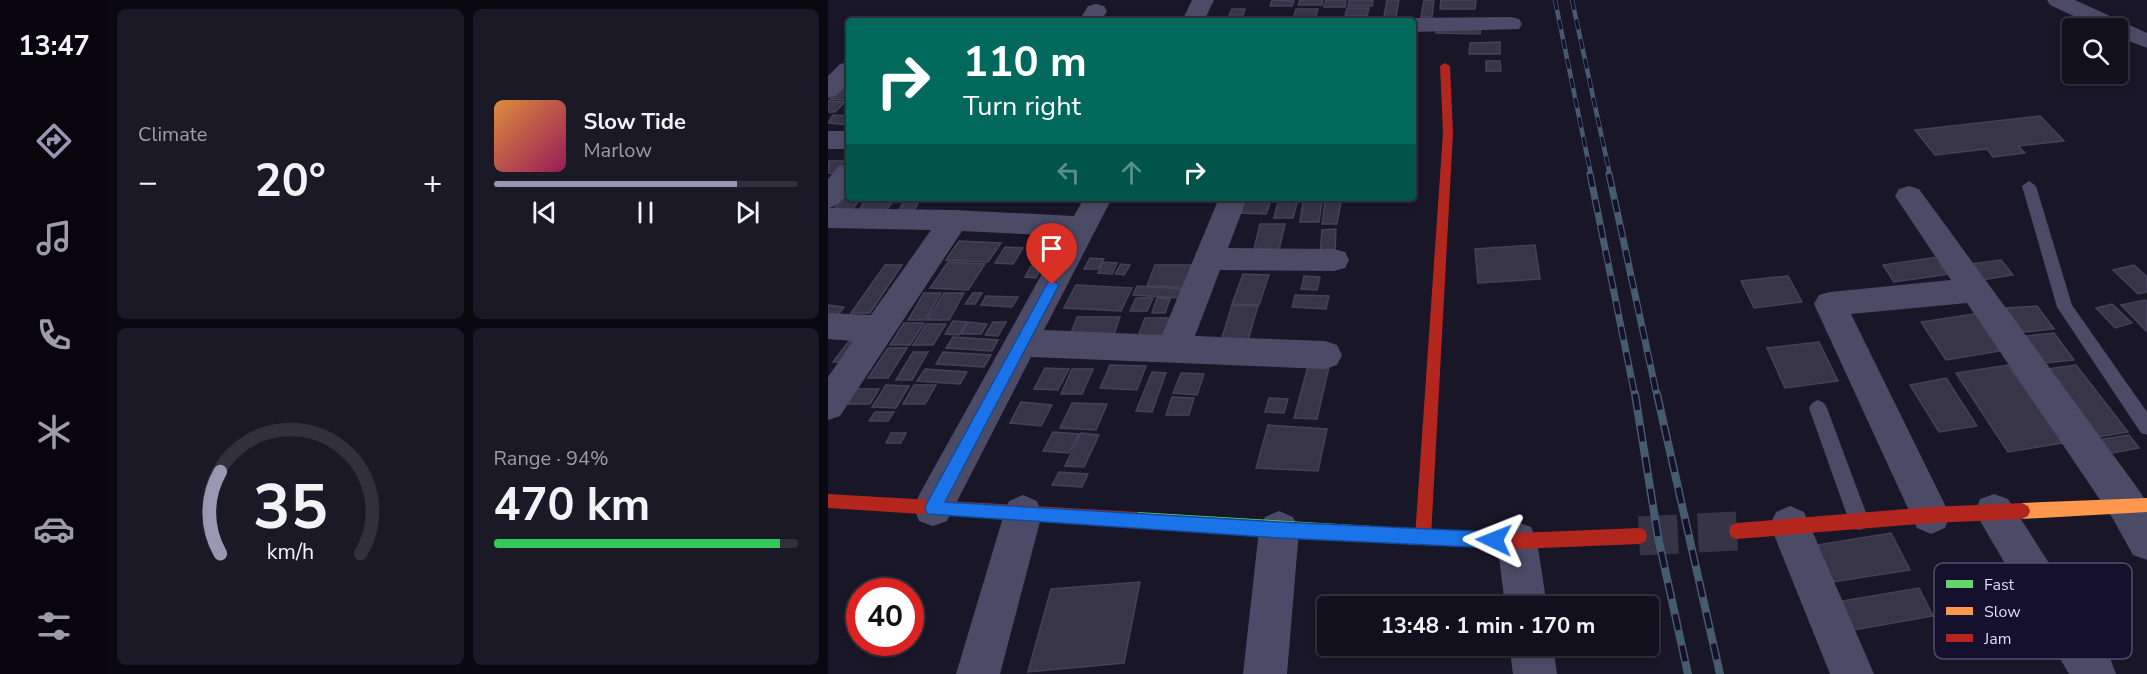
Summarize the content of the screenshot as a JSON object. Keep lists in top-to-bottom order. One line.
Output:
{"legend":["Fast","Slow","Jam"],"page":{"tabs":"13:47","tile":["Climate",["Range · 94%","470 km"]],"turn":["110 m","Turn right"],"song":["Slow Tide","Marlow"],"heat":["−","20°","+"],"limit":"40","trip":"13:48 · 1 min · 170 m","gauge":["35","km/h"]}}
